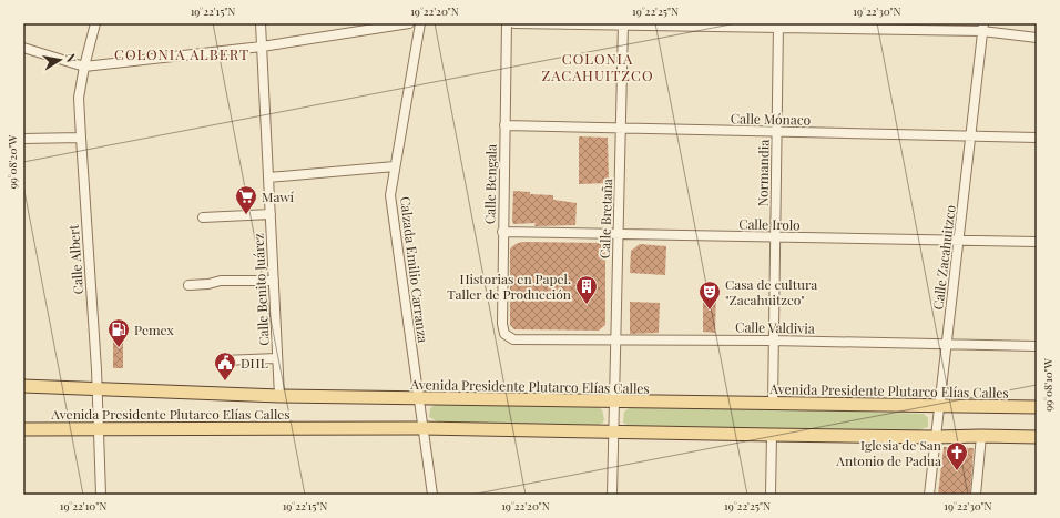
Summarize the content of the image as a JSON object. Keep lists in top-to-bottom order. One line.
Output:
{"streets":{"main road":["Avenida Presidente Plutarco Elías Calles"],"street":["Calle Mónaco","Normandia","Calle Bengala","Calle Bretaña","Calle Irolo","Calle Zacahuitzco","Calle Albert","Calzada Emilio Carranza","Calle Benito Juárez","Calle Valdivia"]},"crossings":[["Calle Mónaco","Normandia"],["Calle Mónaco","Calle Bengala"],["Calle Mónaco","Calle Bretaña"],["Calle Mónaco","Calle Zacahuitzco"],["Normandia","Calle Irolo"],["Normandia","Calle Valdivia"],["Normandia","Avenida Presidente Plutarco Elías Calles"],["Calle Bengala","Calle Irolo"],["Calle Bengala","Calle Valdivia"],["Calle Bretaña","Calle Irolo"],["Calle Bretaña","Calle Valdivia"],["Calle Bretaña","Avenida Presidente Plutarco Elías Calles"],["Calle Irolo","Calle Zacahuitzco"],["Calle Zacahuitzco","Calle Valdivia"],["Calle Zacahuitzco","Avenida Presidente Plutarco Elías Calles"],["Calle Albert","Avenida Presidente Plutarco Elías Calles"],["Calzada Emilio Carranza","Avenida Presidente Plutarco Elías Calles"],["Calle Benito Juárez","Avenida Presidente Plutarco Elías Calles"]],"districts":["COLONIA ALBERT","COLONIA ZACAHUITZCO"],"places":{"supermarket":["Mawí"],"building":["Historias en Papel. Taller de Producción"],"theatre":["Casa de cultura \"Zacahuitzco\""],"fuel station":["Pemex"],"public building":["DHL"],"church":["Iglesia de San Antonio de Padua"]},"north":"right","coordinates":["19°22'15\"N","19°22'20\"N","19°22'25\"N","19°22'30\"N","99°08'20\"W","99°08'10\"W","19°22'10\"N"]}
